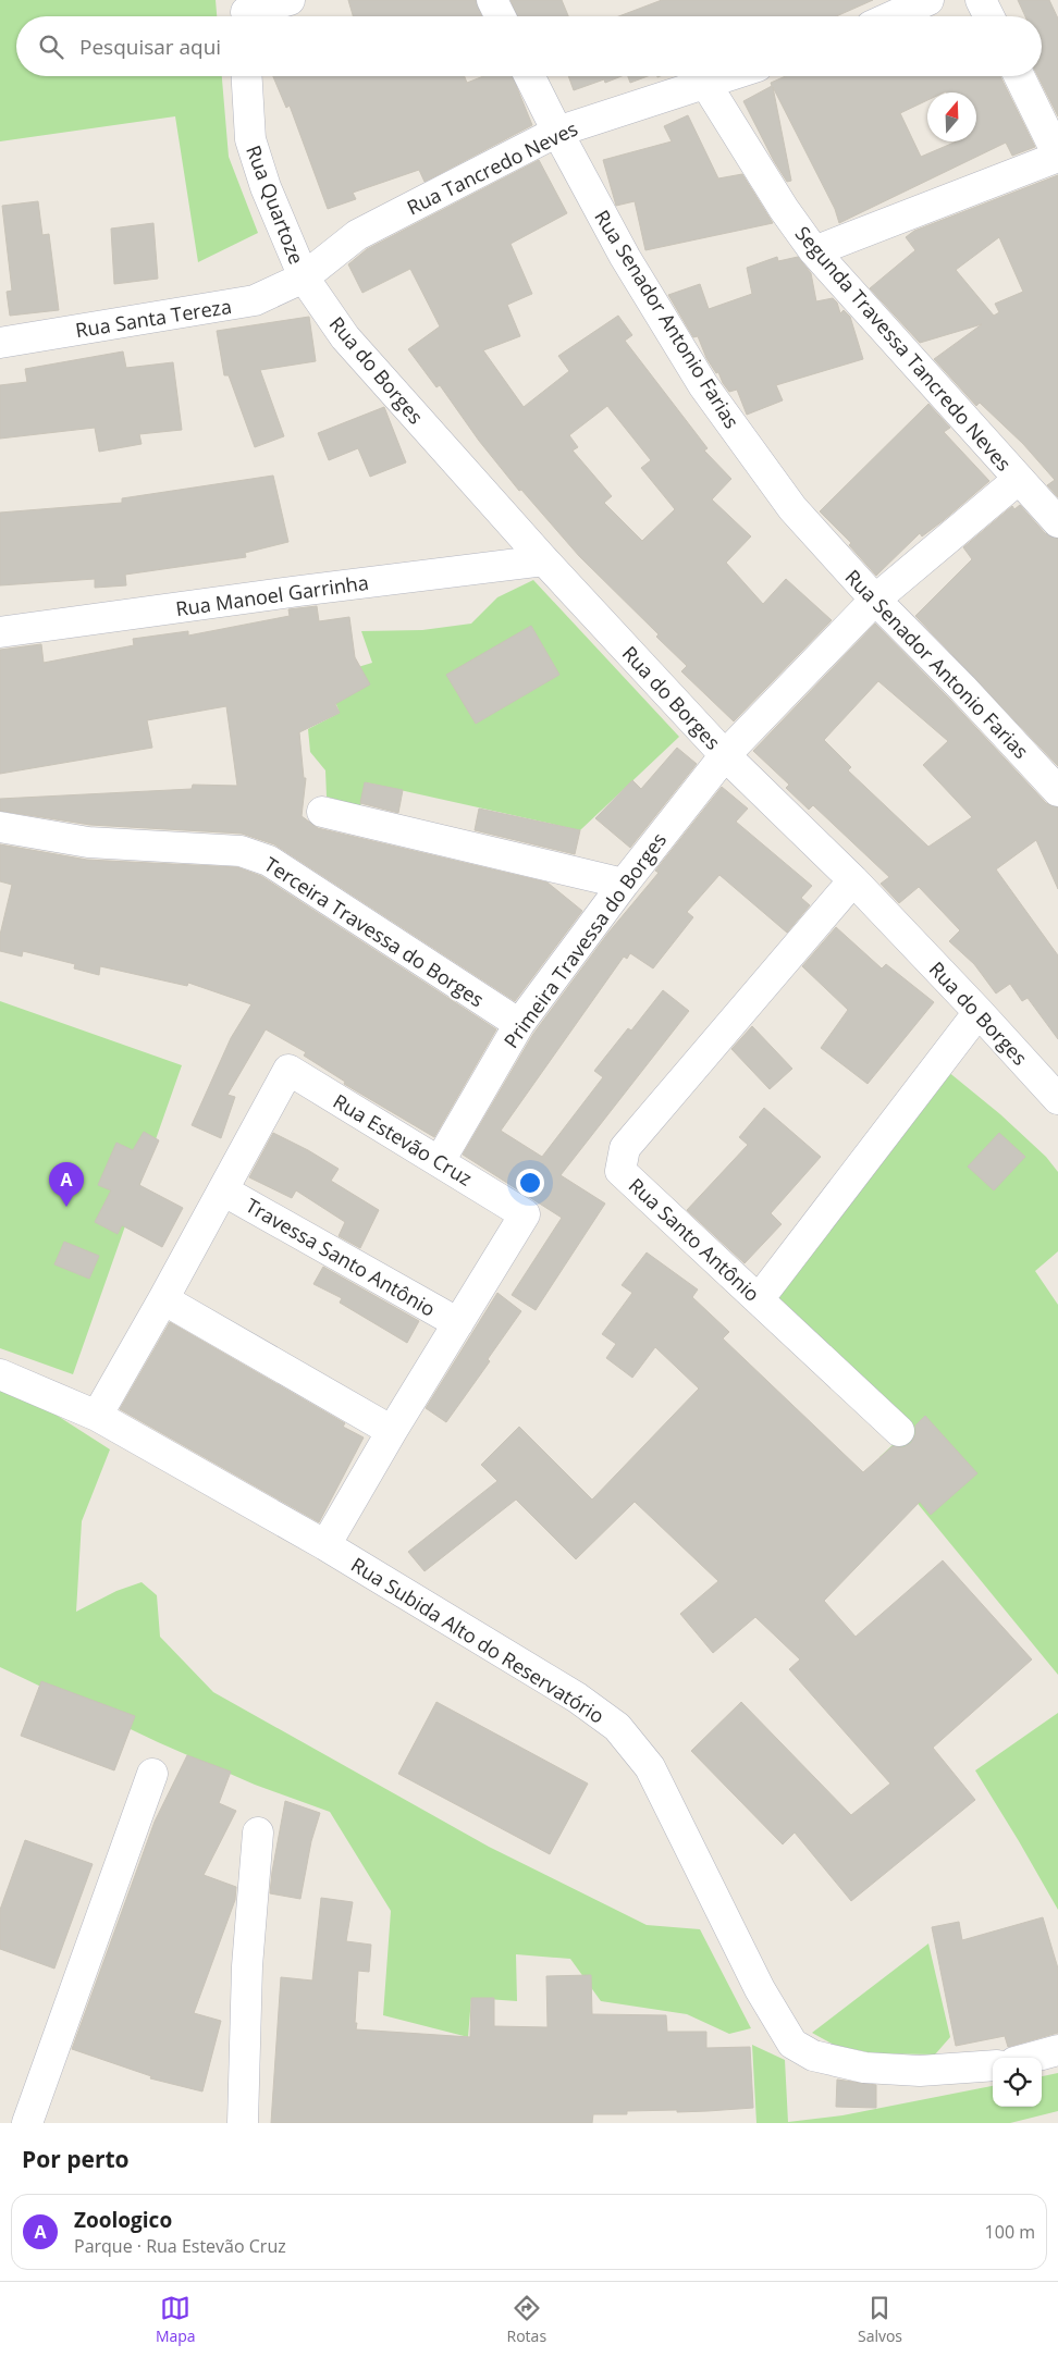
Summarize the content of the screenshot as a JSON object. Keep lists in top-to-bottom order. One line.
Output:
{"streets":{"street":["Rua Tancredo Neves","Rua Quartoze","Rua Santa Tereza","Rua Senador Antonio Farias","Segunda Travessa Tancredo Neves","Rua do Borges","Rua Manoel Garrinha","Terceira Travessa do Borges","Primeira Travessa do Borges","Rua Estevão Cruz","Rua Santo Antônio","Travessa Santo Antônio","Rua Subida Alto do Reservatório"]},"crossings":[["Rua Tancredo Neves","Rua Quartoze"],["Rua Tancredo Neves","Rua Santa Tereza"],["Rua Tancredo Neves","Rua Senador Antonio Farias"],["Rua Tancredo Neves","Segunda Travessa Tancredo Neves"],["Rua Tancredo Neves","Rua do Borges"],["Rua Quartoze","Rua Santa Tereza"],["Rua Quartoze","Rua do Borges"],["Rua Santa Tereza","Rua do Borges"],["Rua Senador Antonio Farias","Primeira Travessa do Borges"],["Segunda Travessa Tancredo Neves","Primeira Travessa do Borges"],["Rua do Borges","Rua Manoel Garrinha"],["Rua do Borges","Primeira Travessa do Borges"],["Rua do Borges","Rua Santo Antônio"],["Terceira Travessa do Borges","Primeira Travessa do Borges"],["Primeira Travessa do Borges","Rua Estevão Cruz"],["Rua Estevão Cruz","Travessa Santo Antônio"],["Rua Estevão Cruz","Rua Subida Alto do Reservatório"]],"north":"top","page":{"search":"Pesquisar aqui","pins":"A","heading":"Por perto","list":[{"mark":"A","name":"Zoologico","note":"Parque · Rua Estevão Cruz","value":"100 m"}],"nav":["Mapa","Rotas","Salvos"]}}
